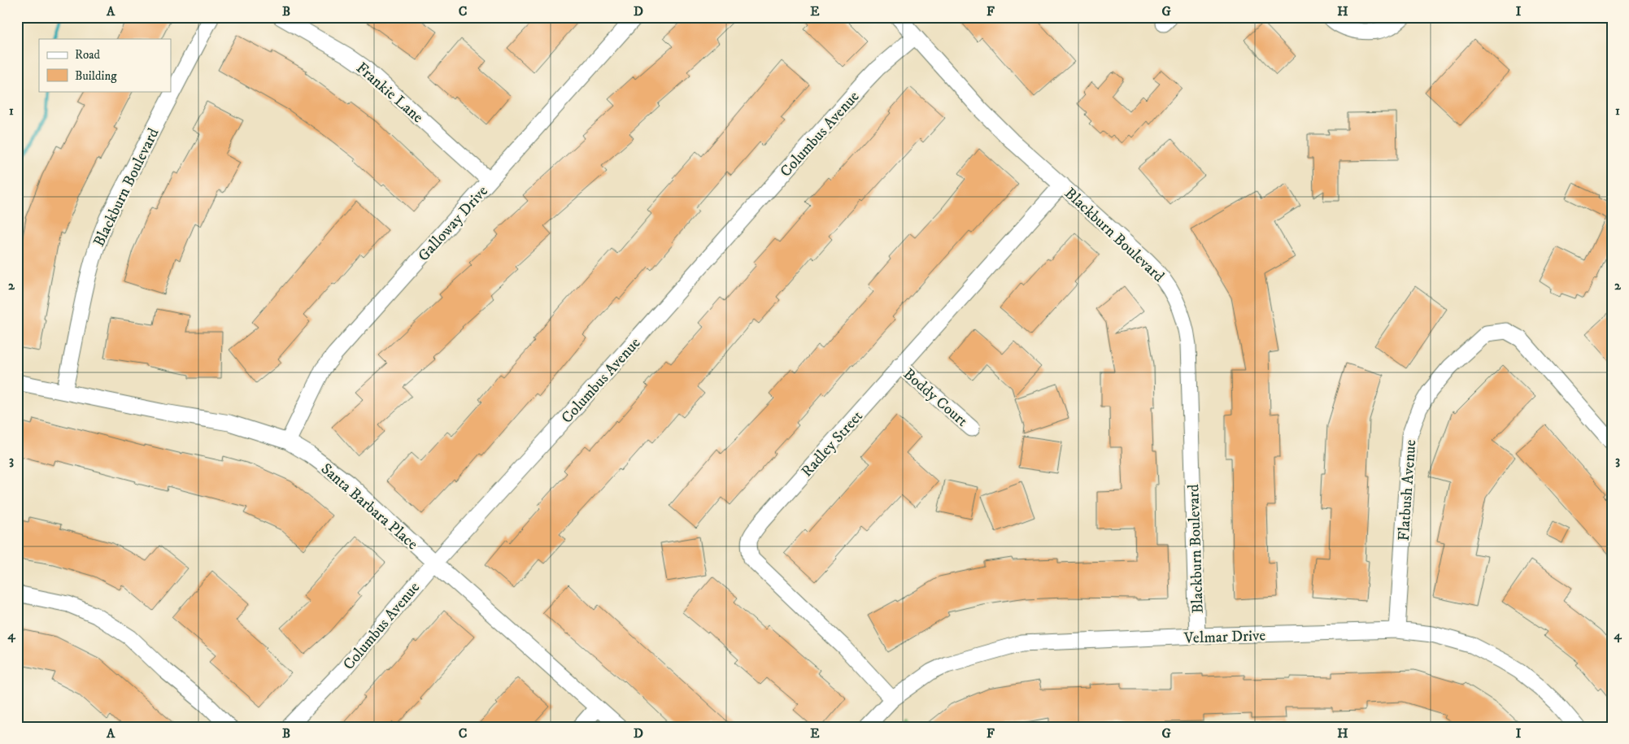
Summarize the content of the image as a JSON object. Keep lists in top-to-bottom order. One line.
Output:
{"streets":{"street":["Frankie Lane","Columbus Avenue","Blackburn Boulevard","Galloway Drive","Boddy Court","Radley Street","Flatbush Avenue","Santa Barbara Place","Velmar Drive"]},"crossings":[["Frankie Lane","Galloway Drive"],["Columbus Avenue","Blackburn Boulevard"],["Columbus Avenue","Santa Barbara Place"],["Blackburn Boulevard","Radley Street"],["Blackburn Boulevard","Santa Barbara Place"],["Blackburn Boulevard","Velmar Drive"],["Galloway Drive","Santa Barbara Place"],["Boddy Court","Radley Street"],["Radley Street","Velmar Drive"],["Flatbush Avenue","Velmar Drive"]],"legend":["Road","Building"],"grid":{"columns":["A","B","C","D","E","F","G","H","I"],"rows":["1","2","3","4"]}}
